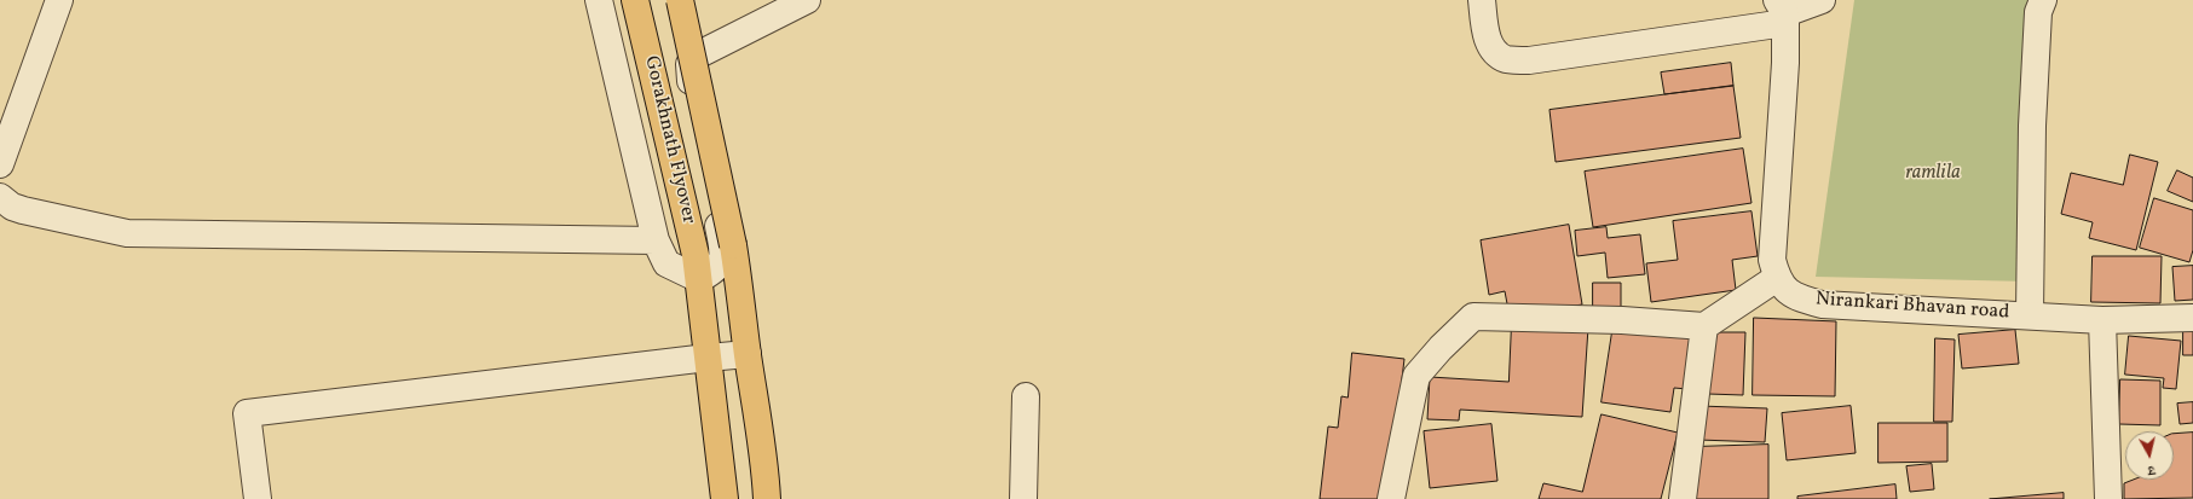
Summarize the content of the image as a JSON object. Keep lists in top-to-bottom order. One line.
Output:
{"streets":{"main road":["Gorakhnath Flyover"],"street":["Nirankari Bhavan road"]},"parks":["ramlila"],"north":"bottom"}
